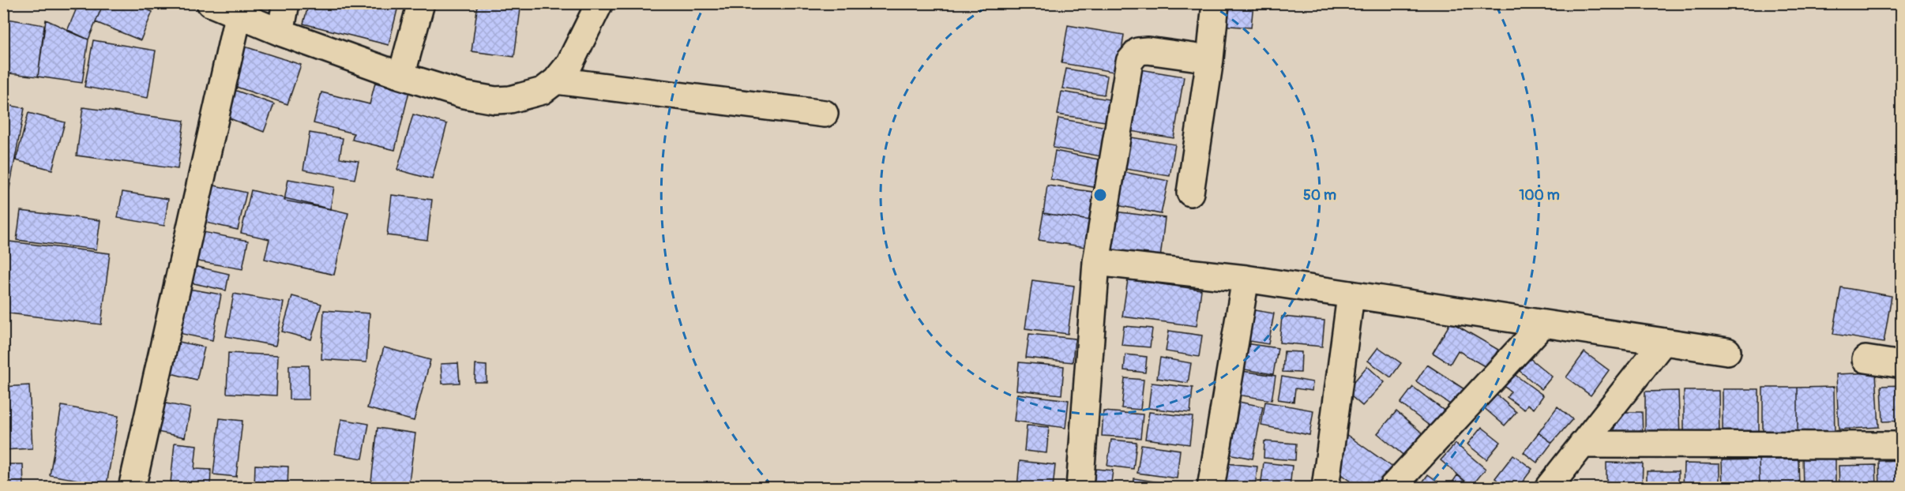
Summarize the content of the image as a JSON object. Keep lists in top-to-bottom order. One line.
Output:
{"rings":["50 m","100 m"]}
